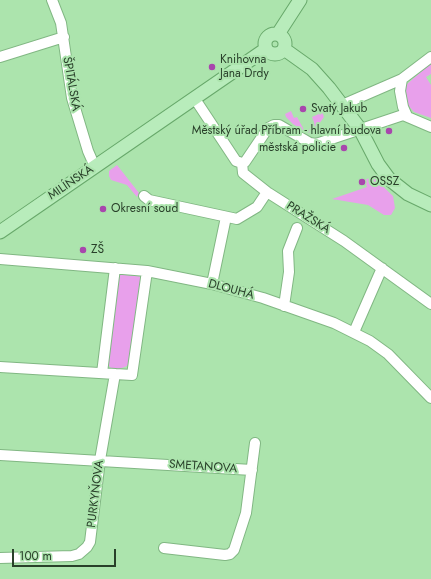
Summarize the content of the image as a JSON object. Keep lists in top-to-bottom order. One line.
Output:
{"streets":{"main road":["MILÍNSKÁ"],"street":["ŠPITÁLSKÁ","PRAŽSKÁ","DLOUHÁ","SMETANOVA","PURKYŇOVA"]},"crossings":[["ŠPITÁLSKÁ","MILÍNSKÁ"],["SMETANOVA","PURKYŇOVA"]],"places":["Knihovna Jana Drdy","Svatý Jakub","Městský úřad Příbram - hlavní budova","městská policie","OSSZ","Okresní soud","ZŠ"],"scale_bar":"100 m"}
